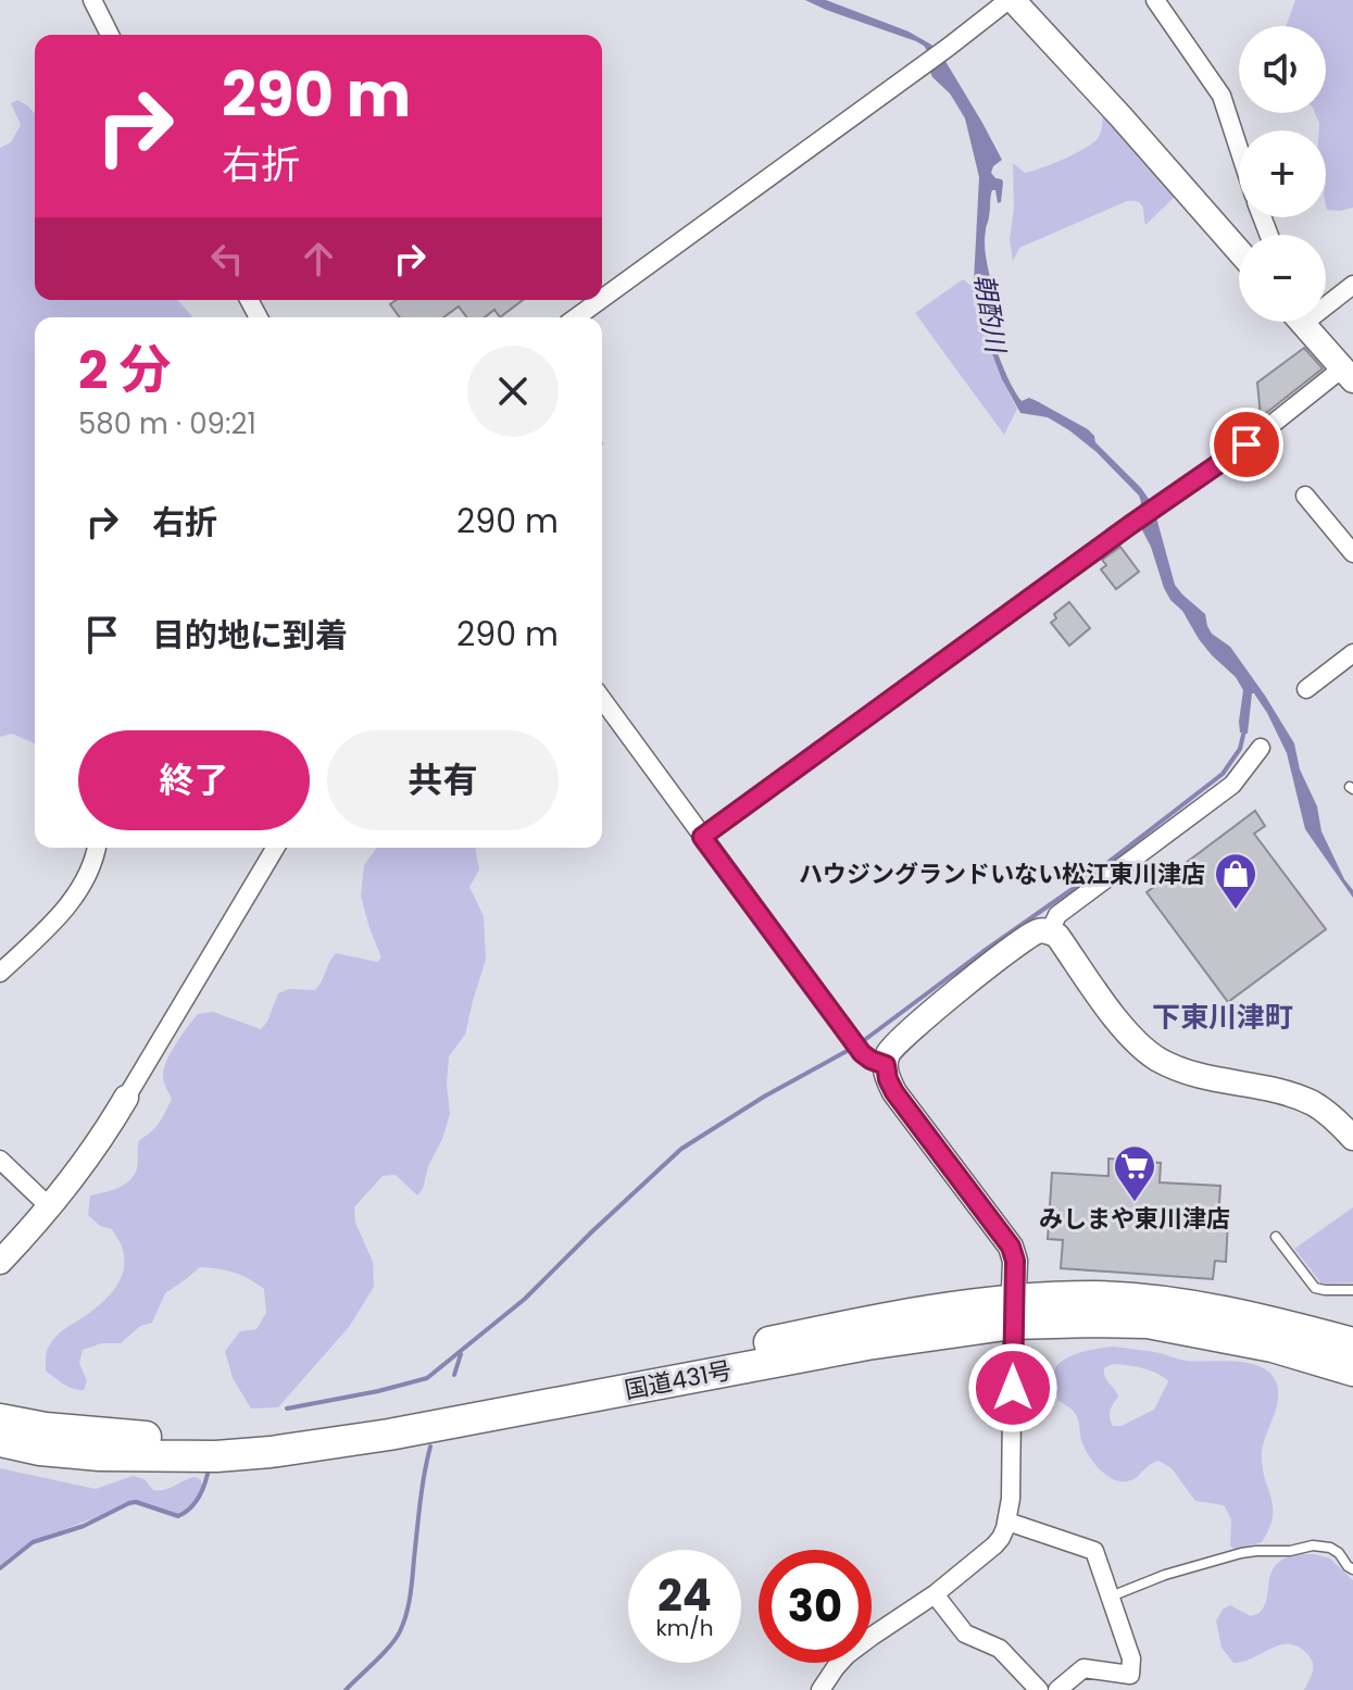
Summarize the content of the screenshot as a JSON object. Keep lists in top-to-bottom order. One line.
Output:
{"streets":{"highway":["国道431号"]},"districts":["下東川津町"],"water":["朝酌川"],"places":{"shop":["ハウジングランドいない松江東川津店"],"supermarket":["みしまや東川津店"]},"page":{"map_buttons":["+","−"],"turn":["290 m","右折"],"heading":["2 分","580 m · 09:21"],"list":[{"name":"右折","value":"290 m"},{"name":"目的地に到着","value":"290 m"}],"buttons":["終了","共有"],"speed":"24 km/h","limit":"30"}}
